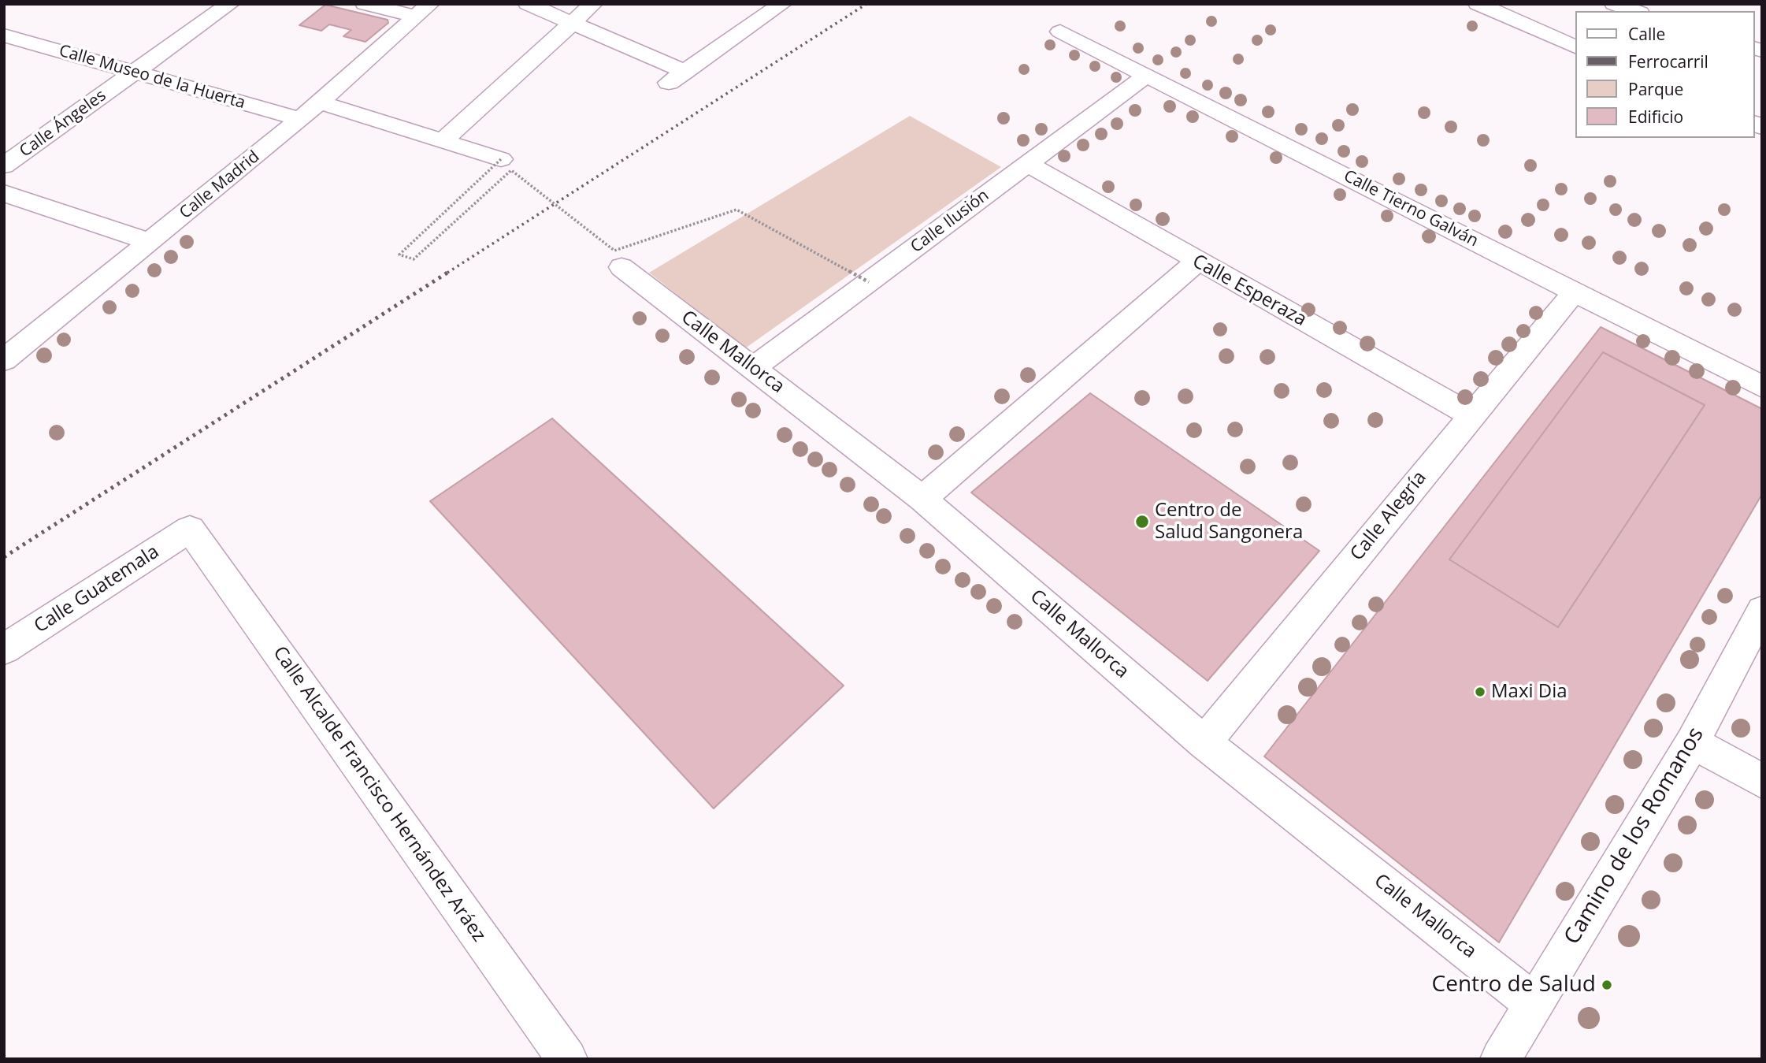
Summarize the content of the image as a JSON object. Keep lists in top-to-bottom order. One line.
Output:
{"streets":{"street":["Calle Museo de la Huerta","Calle Ángeles","Calle Madrid","Calle Tierno Galván","Calle Ilusión","Calle Esperaza","Calle Mallorca","Calle Alegría","Calle Guatemala","Calle Alcalde Francisco Hernández Aráez","Camino de los Romanos"]},"crossings":[["Calle Museo de la Huerta","Calle Ángeles"],["Calle Museo de la Huerta","Calle Madrid"],["Calle Tierno Galván","Calle Ilusión"],["Calle Tierno Galván","Calle Alegría"],["Calle Ilusión","Calle Esperaza"],["Calle Ilusión","Calle Mallorca"],["Calle Esperaza","Calle Alegría"],["Calle Mallorca","Calle Alegría"],["Calle Mallorca","Camino de los Romanos"],["Calle Guatemala","Calle Alcalde Francisco Hernández Aráez"]],"places":["Centro de Salud Sangonera","Maxi Dia","Centro de Salud"],"legend":["Calle","Ferrocarril","Parque","Edificio"]}
